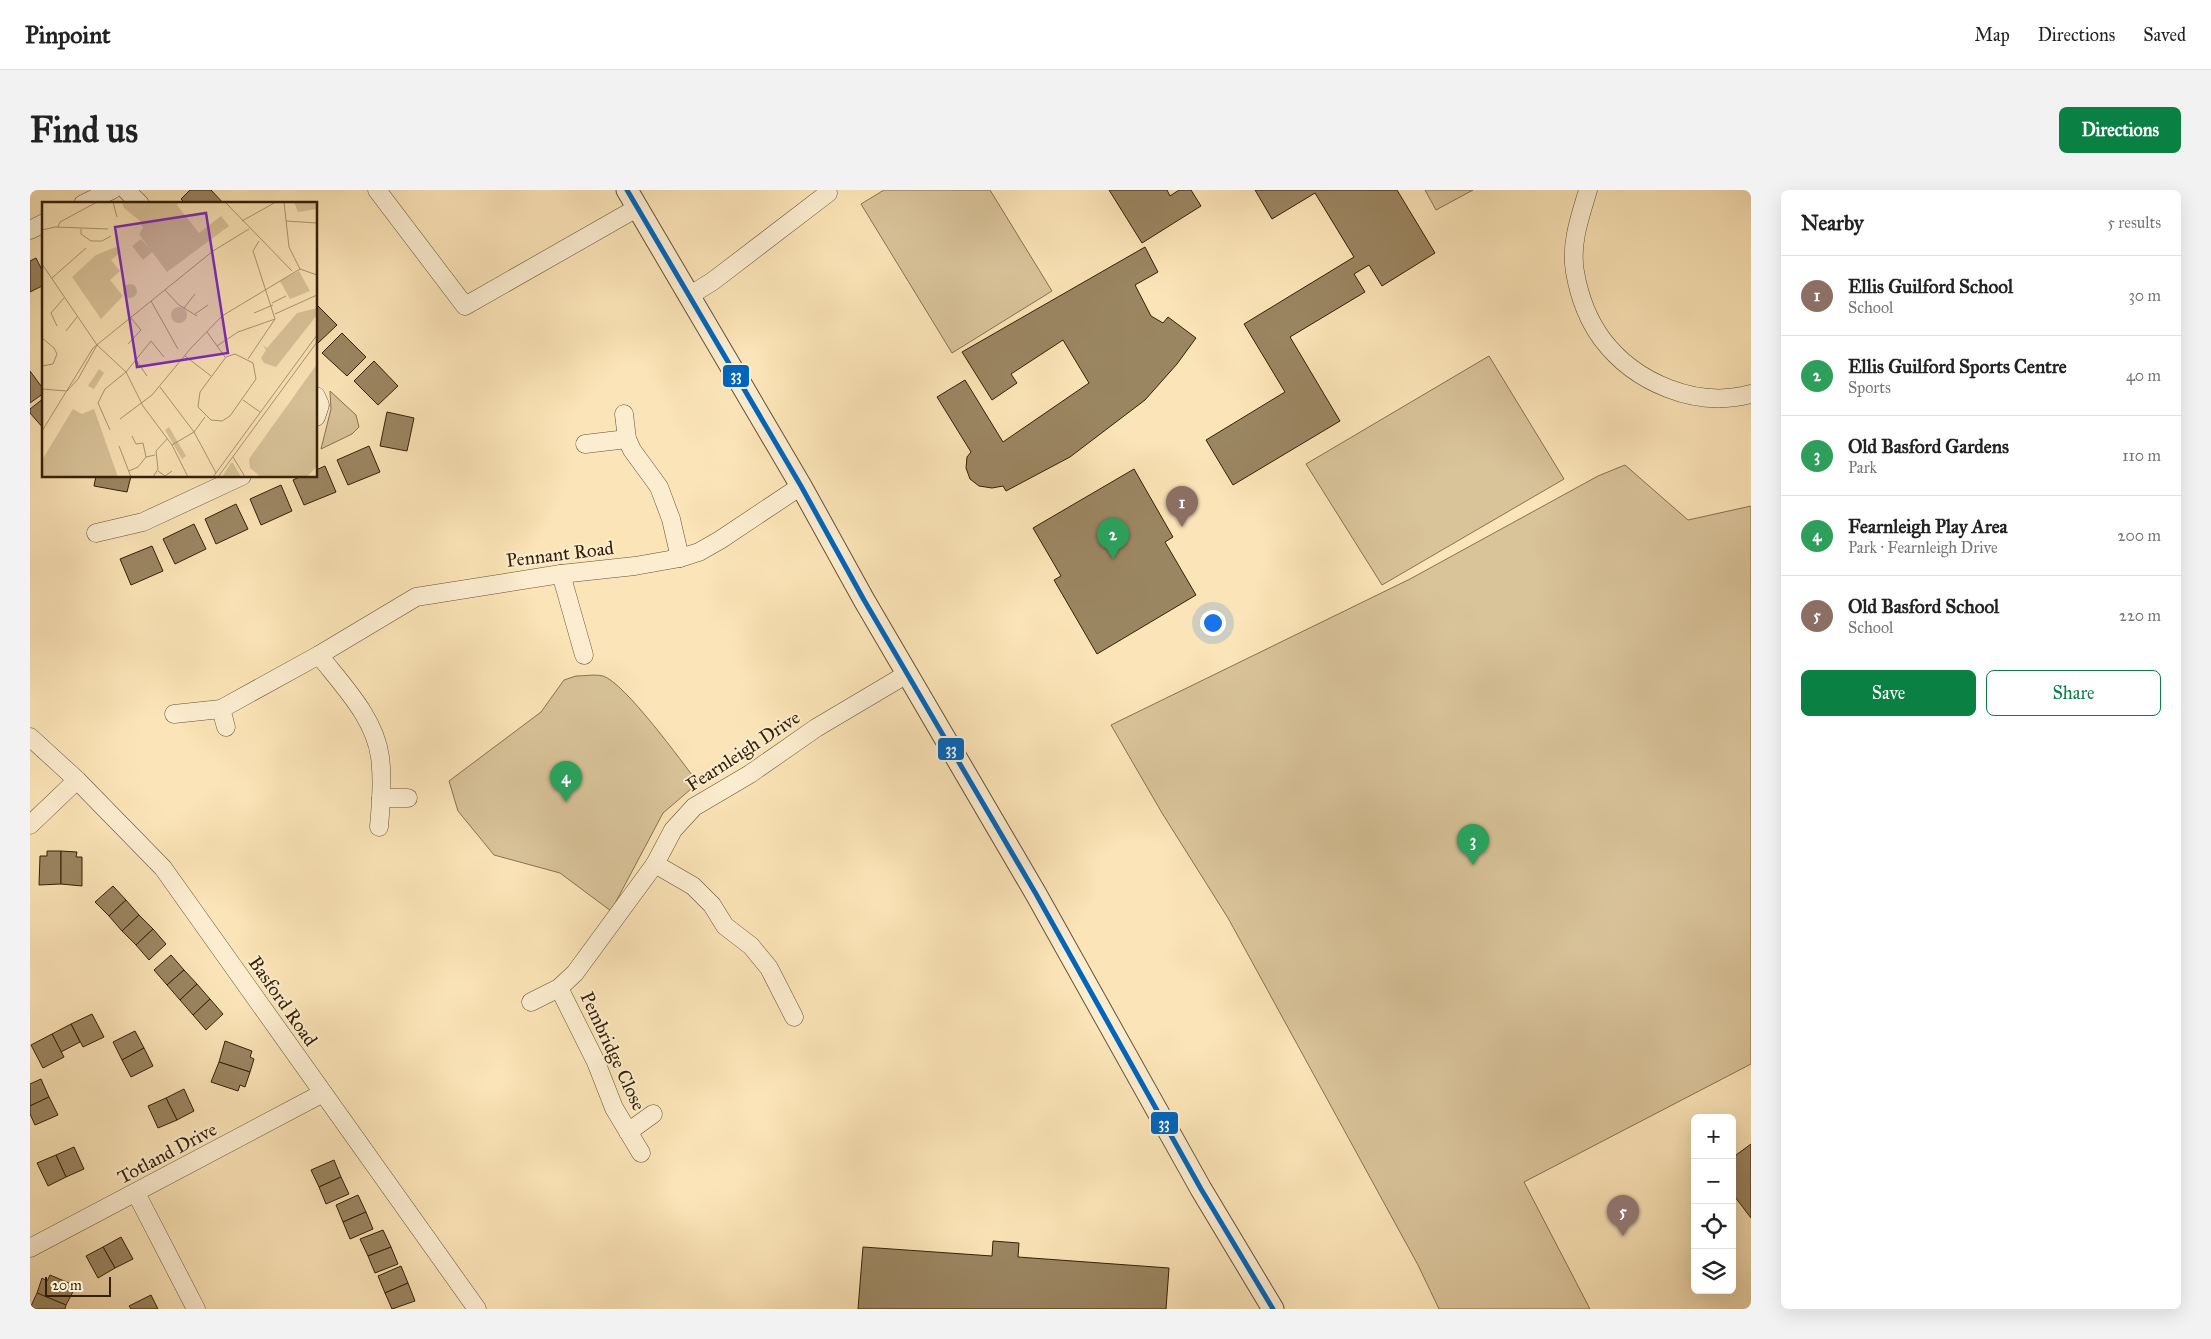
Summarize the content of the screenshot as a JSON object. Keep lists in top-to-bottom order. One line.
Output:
{"streets":{"street":["Pennant Road","Fearnleigh Drive","Basford Road","Pembridge Close","Totland Drive"]},"crossings":[["Fearnleigh Drive","Pembridge Close"],["Basford Road","Totland Drive"]],"lines":["transit line 33"],"scale_bar":"20 m","page":{"header":"Pinpoint","nav":["Map","Directions","Saved"],"buttons":["Directions",["Save","Share"]],"title":"Find us","heading":["Nearby","5 results"],"list":[{"mark":"1","name":"Ellis Guilford School","note":"School","value":"30 m"},{"mark":"2","name":"Ellis Guilford Sports Centre","note":"Sports","value":"40 m"},{"mark":"3","name":"Old Basford Gardens","note":"Park","value":"110 m"},{"mark":"4","name":"Fearnleigh Play Area","note":"Park · Fearnleigh Drive","value":"200 m"},{"mark":"5","name":"Old Basford School","note":"School","value":"220 m"}],"pins":["1","2","4","3","5"],"map_buttons":["+","−"],"scale":"20 m"}}
